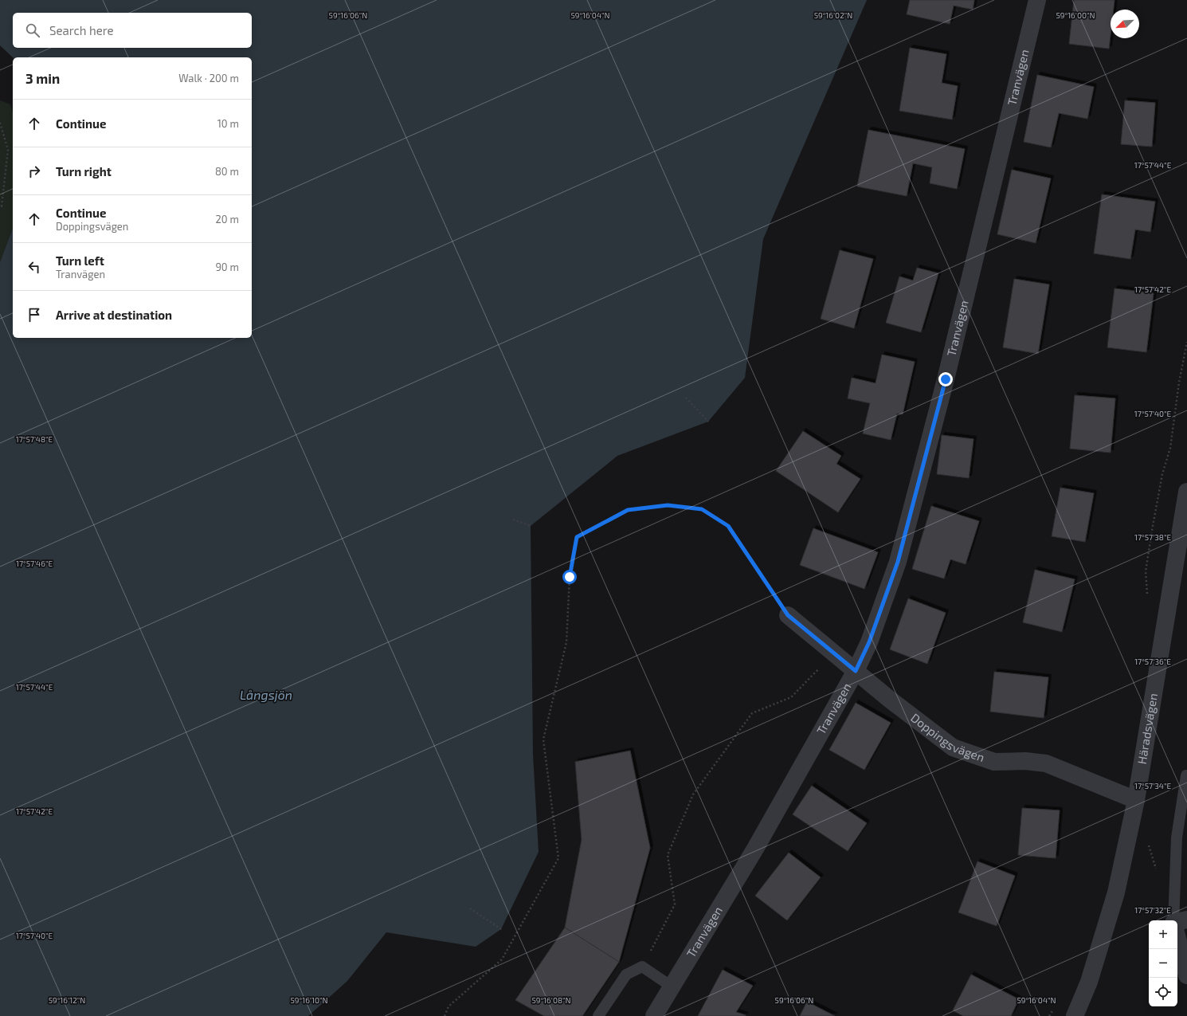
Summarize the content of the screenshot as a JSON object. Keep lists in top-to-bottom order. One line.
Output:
{"streets":{"street":["Tranvägen","Häradsvägen","Doppingsvägen"]},"crossings":[["Tranvägen","Doppingsvägen"],["Häradsvägen","Doppingsvägen"]],"water":["Långsjön"],"north":"bottom left","page":{"search":"Search here","heading":["3 min","Walk · 200 m"],"list":[["Continue","10 m"],["Turn right","80 m"],["Continue","Doppingsvägen","20 m"],["Turn left","Tranvägen","90 m"],"Arrive at destination"],"map_buttons":["+","−"]},"coordinates":["59°16'02\"N","59°16'06\"N","59°16'04\"N","59°16'00\"N","17°57'44\"E","17°57'42\"E","17°57'40\"E","17°57'48\"E","17°57'38\"E","17°57'46\"E","17°57'36\"E","17°57'34\"E","17°57'32\"E","59°16'12\"N","59°16'10\"N","59°16'08\"N"]}
